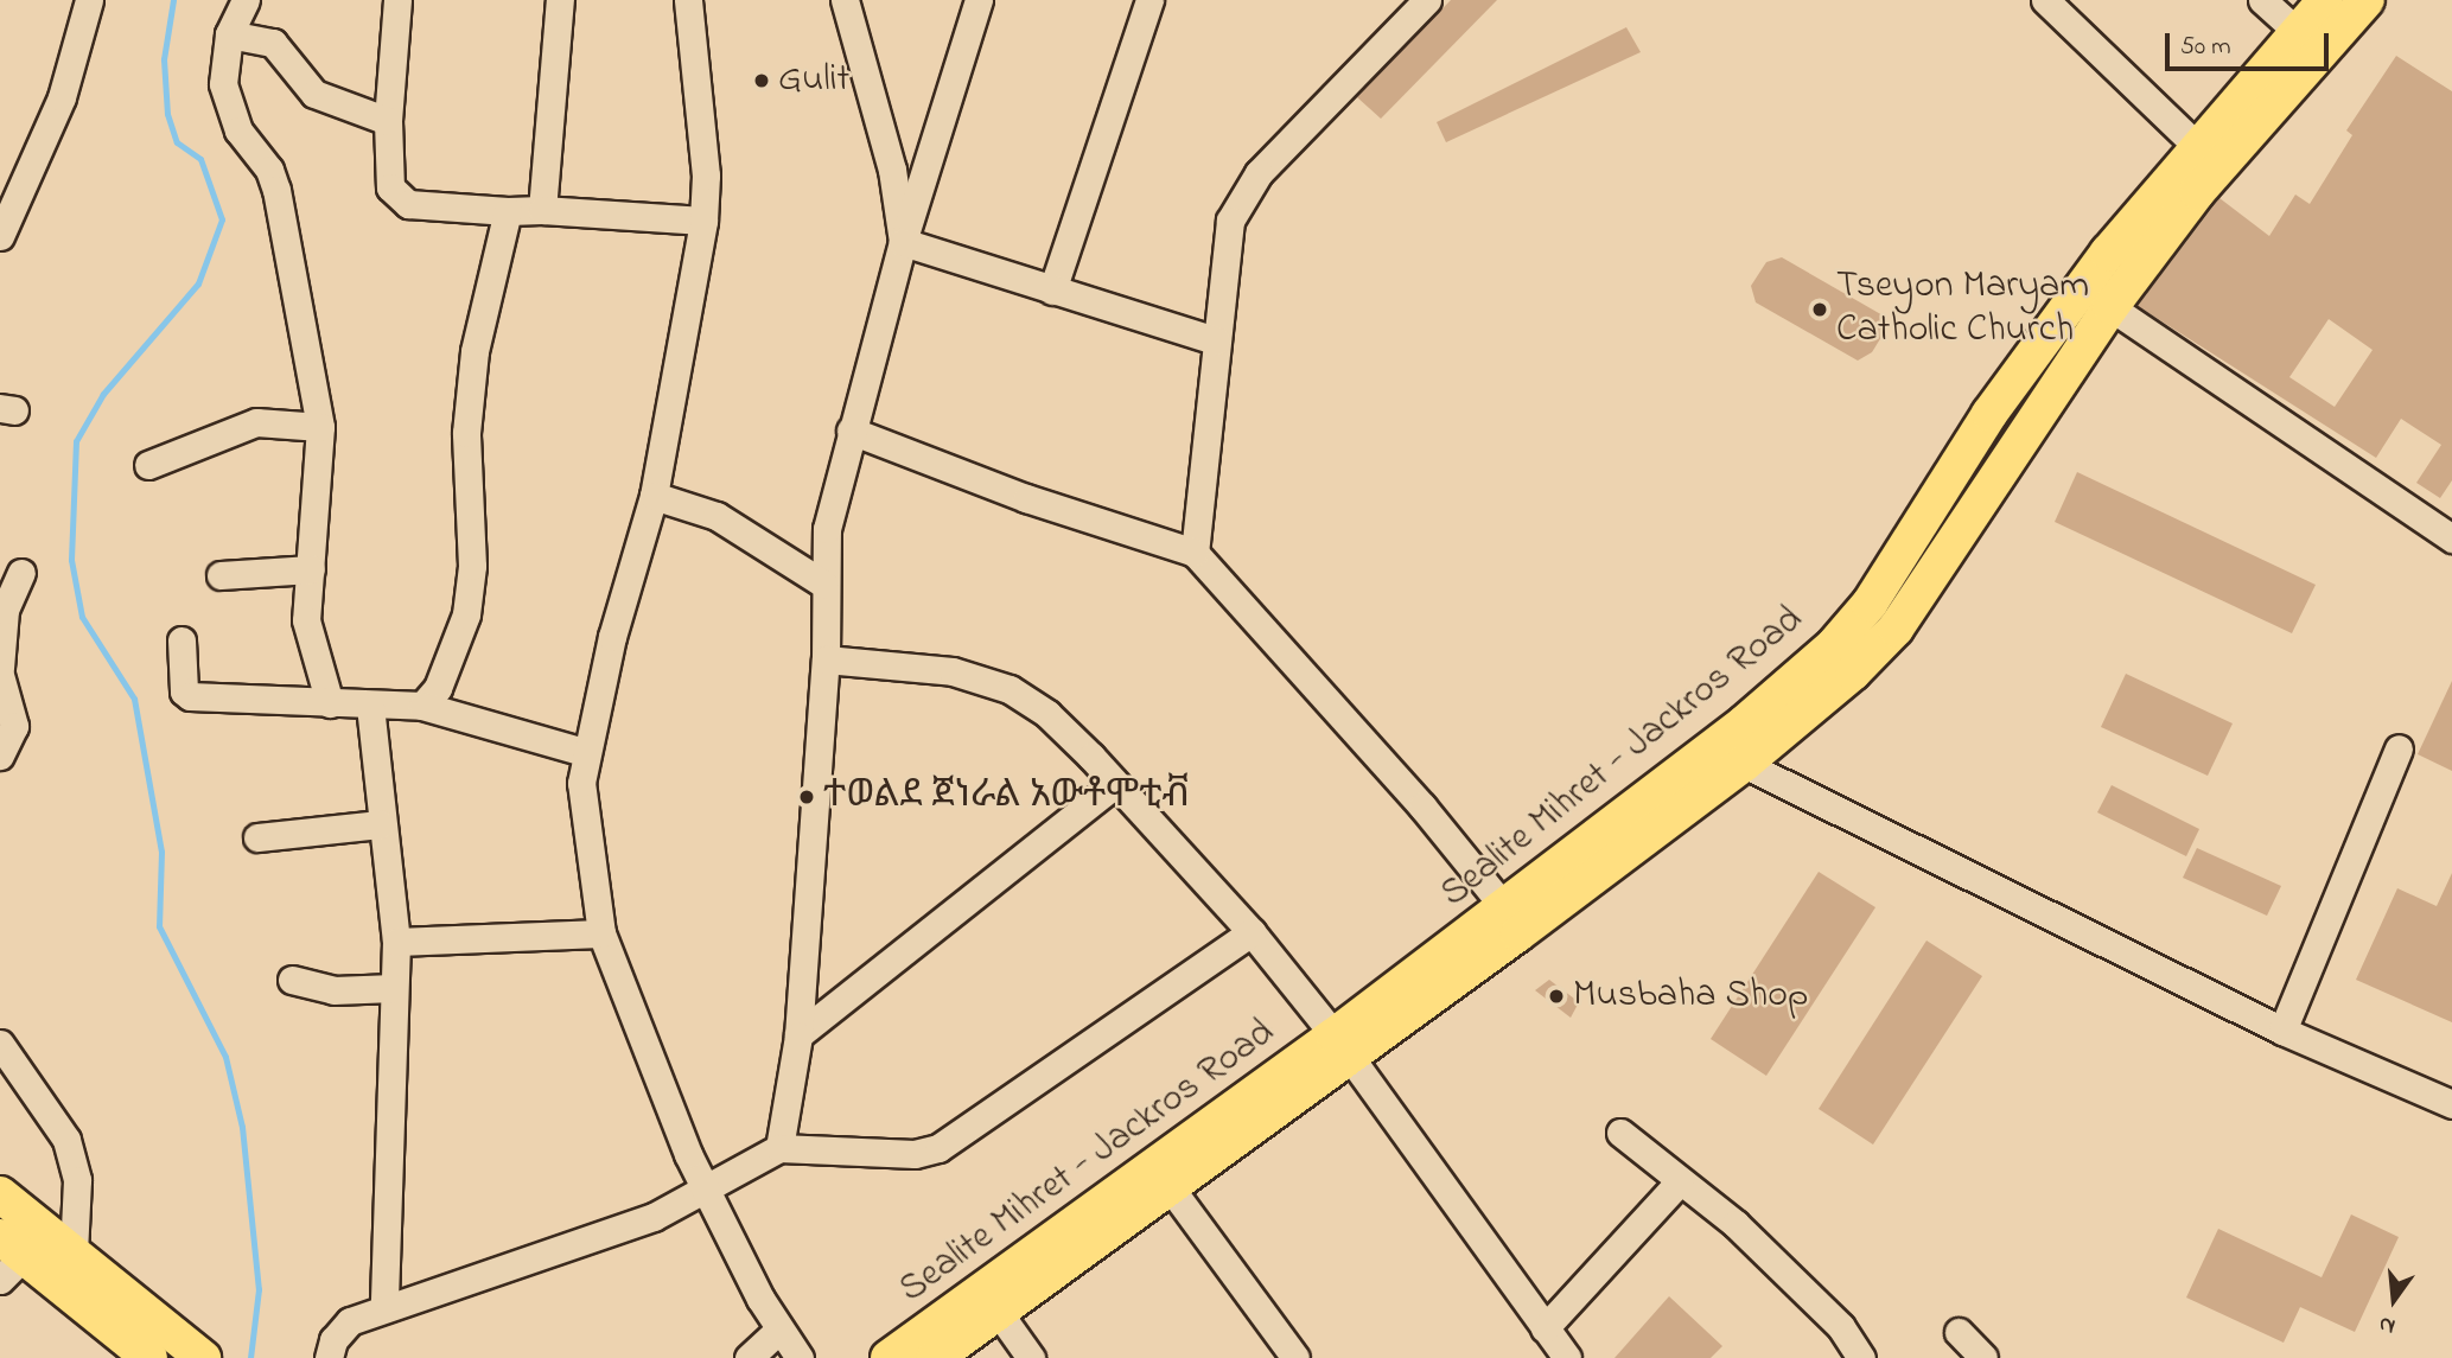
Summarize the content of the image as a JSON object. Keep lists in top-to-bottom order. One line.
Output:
{"streets":{"main road":["Sealite Mihret - Jackros Road"]},"places":["Gulit","Tseyon Maryam Catholic Church","ተወልደ ጀነራል አውቶሞቲቭ","Musbaha Shop"],"scale_bar":"50 m","north":"bottom"}
